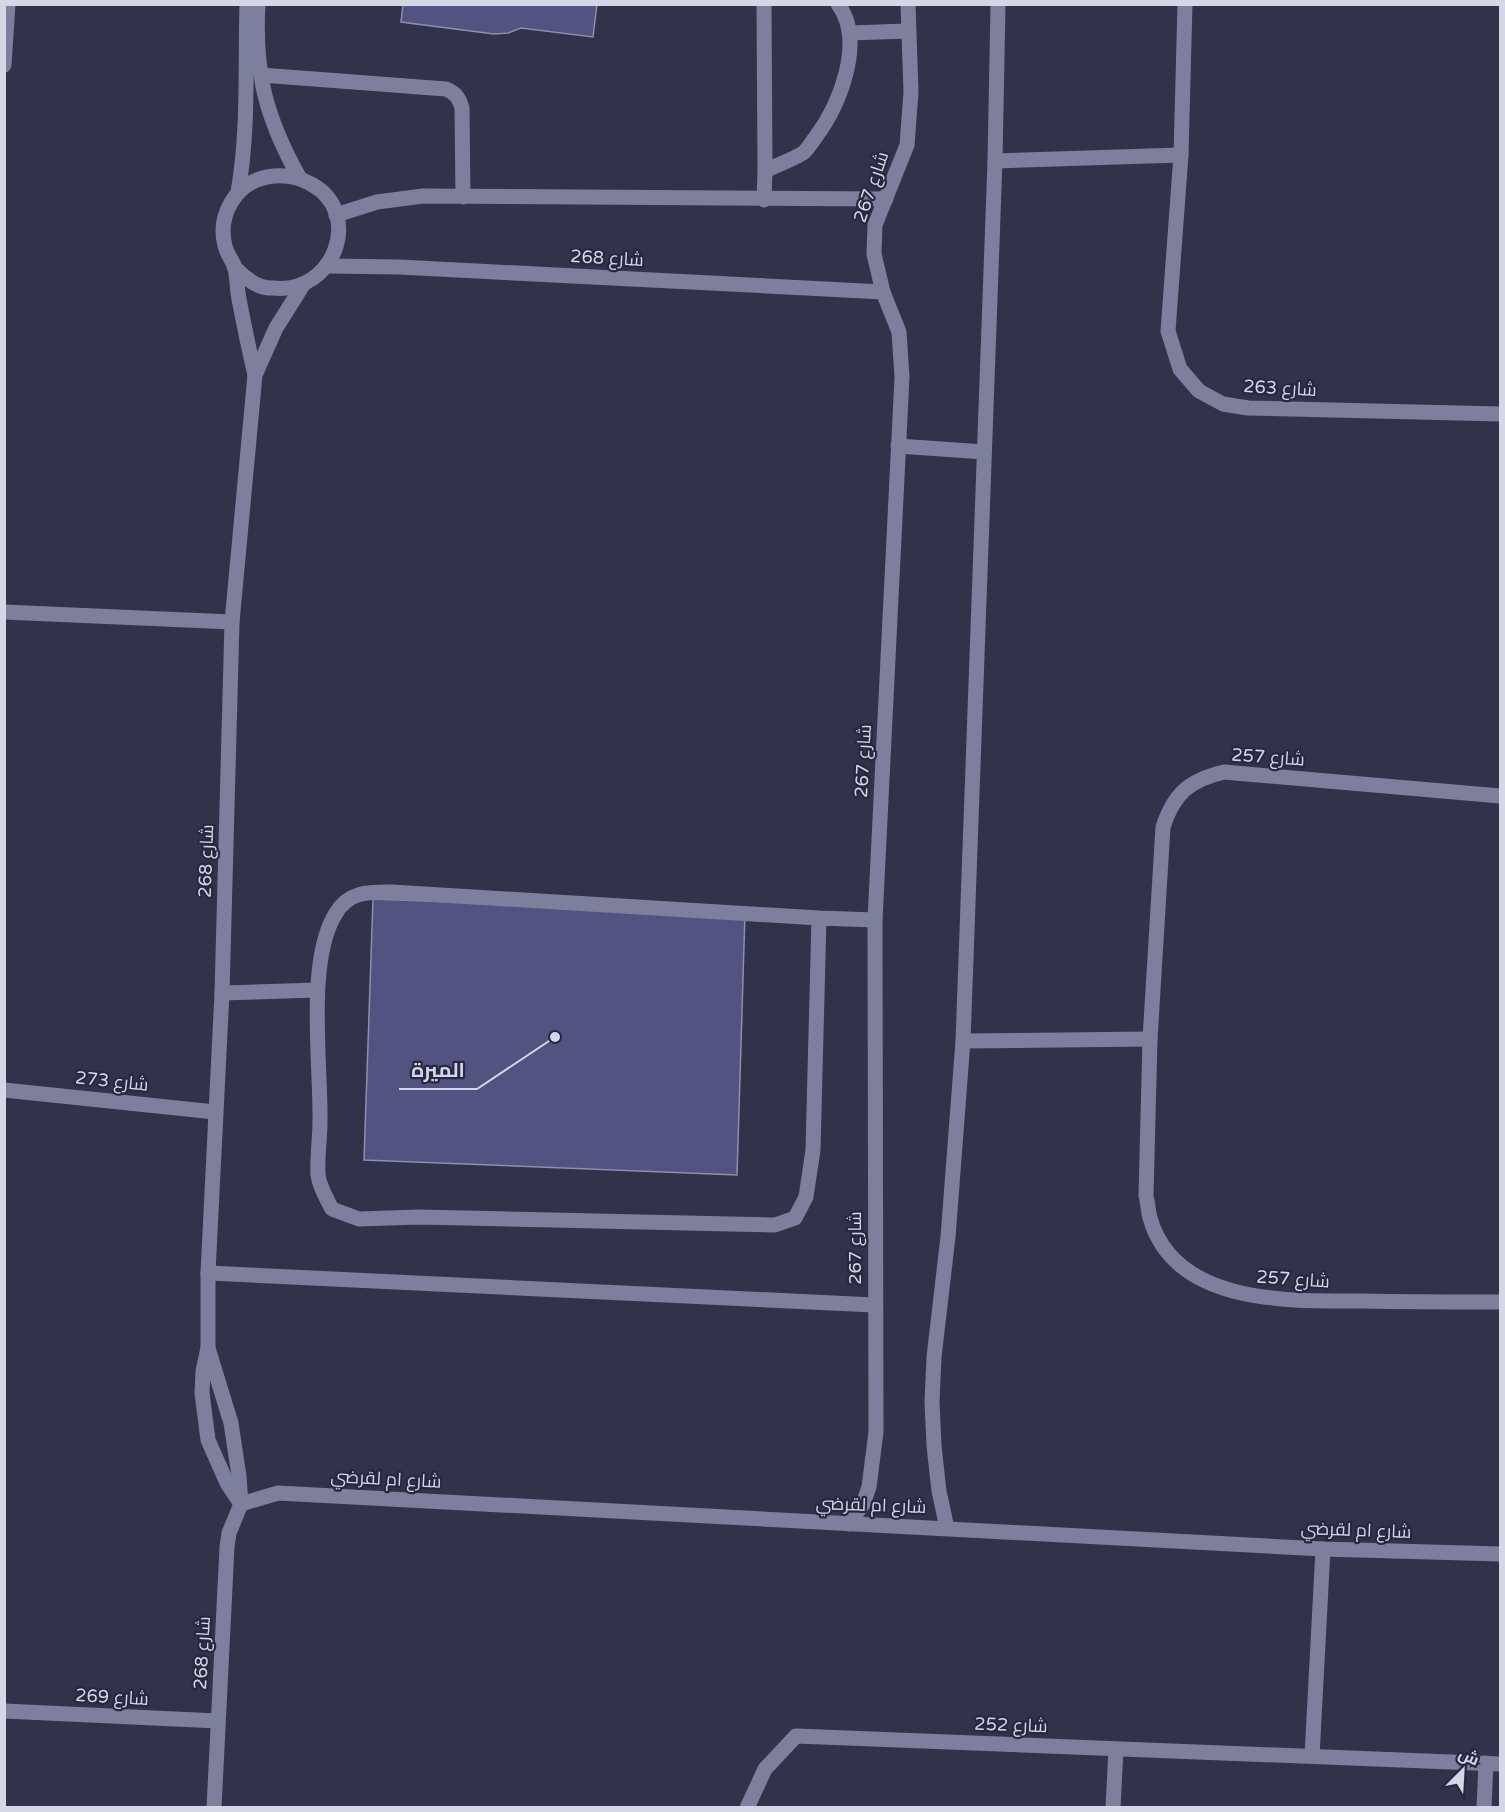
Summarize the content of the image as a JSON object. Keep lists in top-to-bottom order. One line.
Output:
{"streets":{"street":["شارع 267","شارع 268","شارع 263","شارع 257","شارع 273","شارع ام لقرضي","شارع 269","شارع 252"]},"crossings":[["شارع 267","شارع 268"],["شارع 267","شارع ام لقرضي"],["شارع 268","شارع 273"],["شارع 268","شارع ام لقرضي"],["شارع 268","شارع 269"]],"places":["الميرة"],"north":"top right"}
